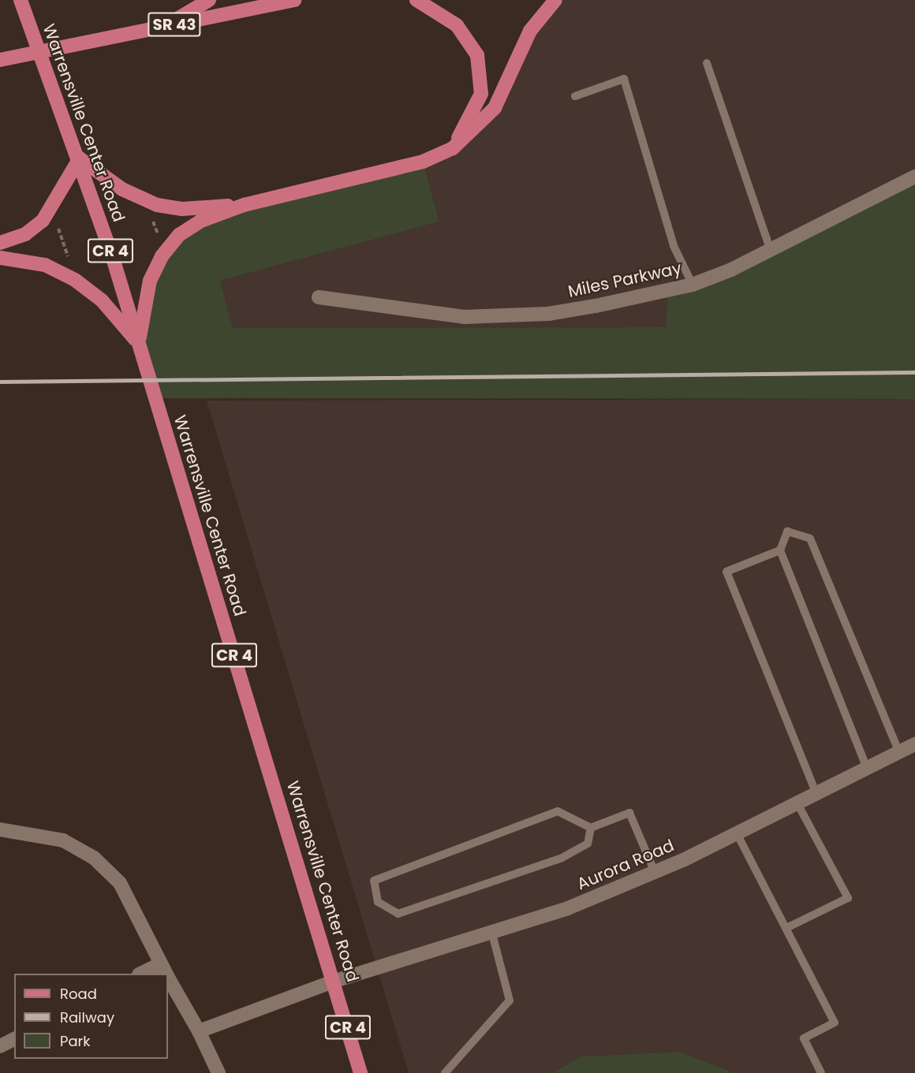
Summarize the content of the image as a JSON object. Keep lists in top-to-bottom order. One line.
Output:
{"streets":{"main road":["SR 43","Warrensville Center Road","CR 4"],"street":["Miles Parkway","Aurora Road"]},"crossings":[["Warrensville Center Road","Aurora Road"]],"legend":["Road","Railway","Park"]}
